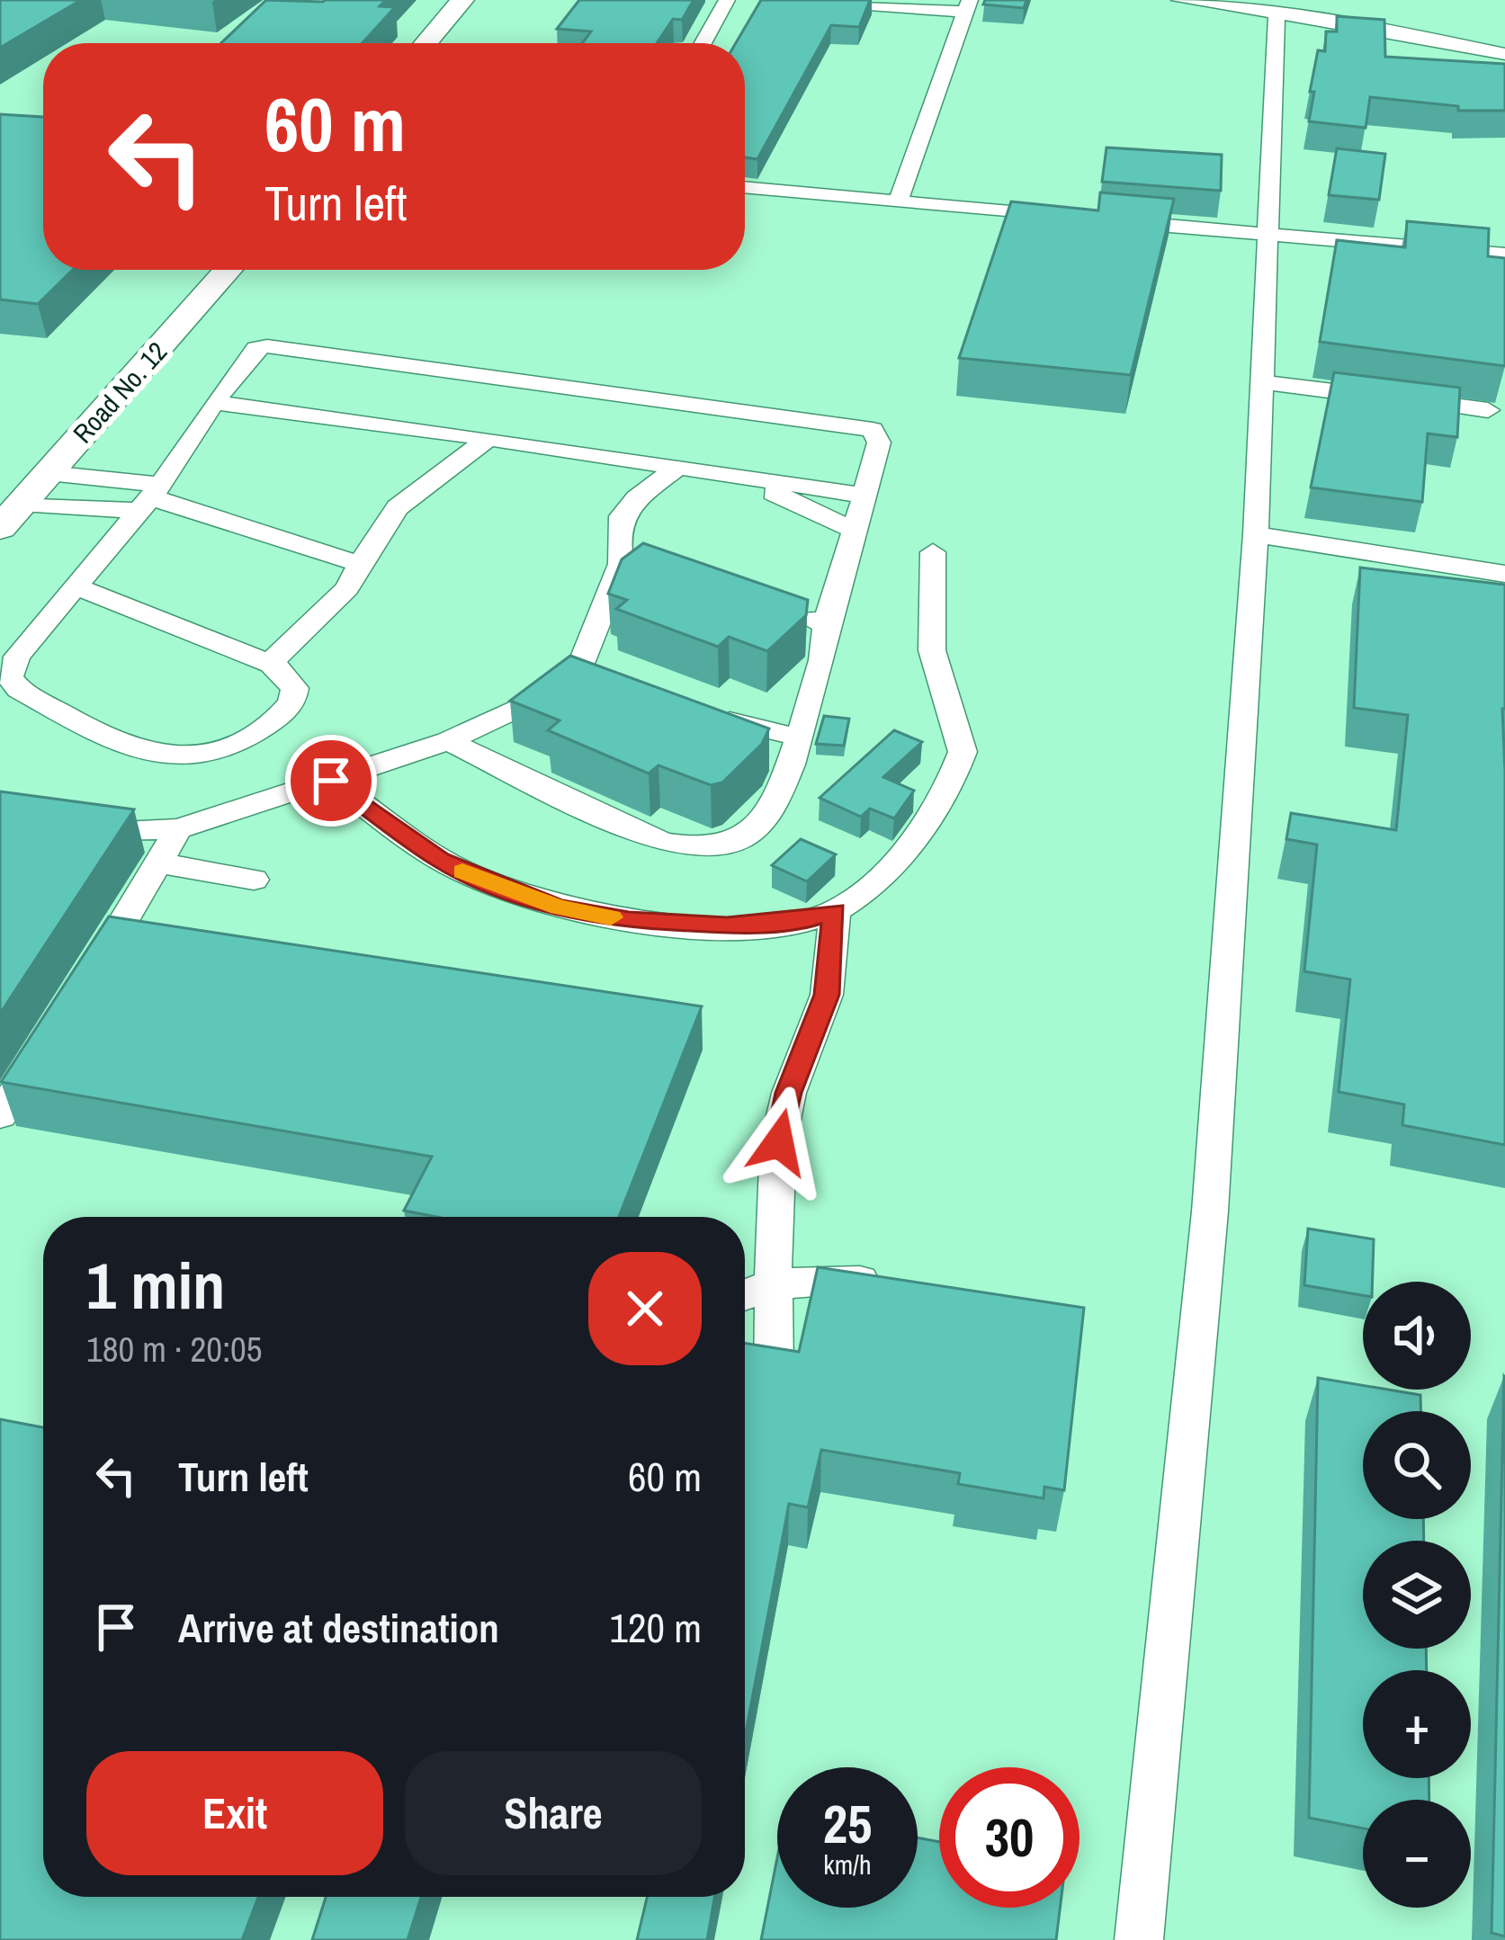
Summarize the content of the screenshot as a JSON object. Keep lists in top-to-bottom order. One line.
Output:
{"streets":{"street":["Road No. 12"]},"page":{"turn":["60 m","Turn left"],"heading":["1 min","180 m · 20:05"],"map_buttons":["+","−"],"list":[{"name":"Turn left","value":"60 m"},{"name":"Arrive at destination","value":"120 m"}],"buttons":["Exit","Share"],"speed":"25 km/h","limit":"30"}}
